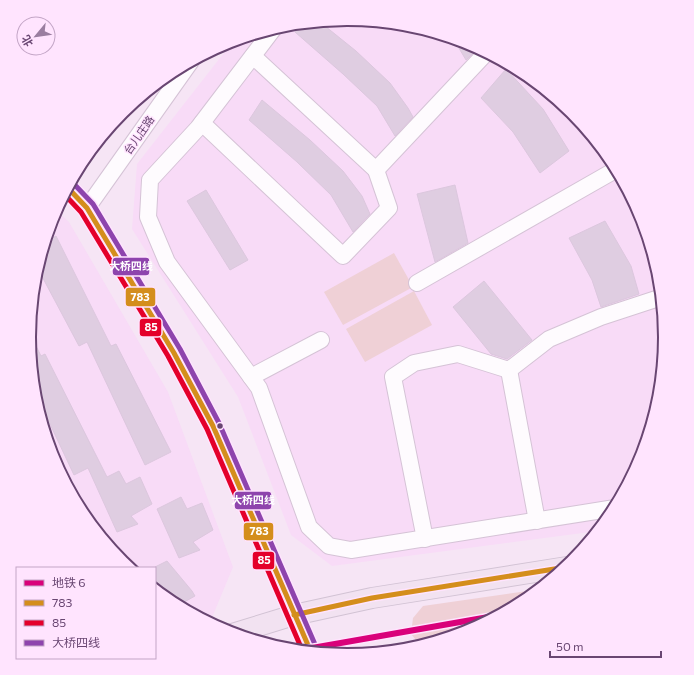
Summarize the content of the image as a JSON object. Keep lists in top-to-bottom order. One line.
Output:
{"streets":{"street":["台儿庄路"]},"lines":["transit line 大桥四线","transit line 783","transit line 85","metro line 6"],"legend":["地铁 6","783","85","大桥四线"],"scale_bar":"50 m","north":"bottom left"}
